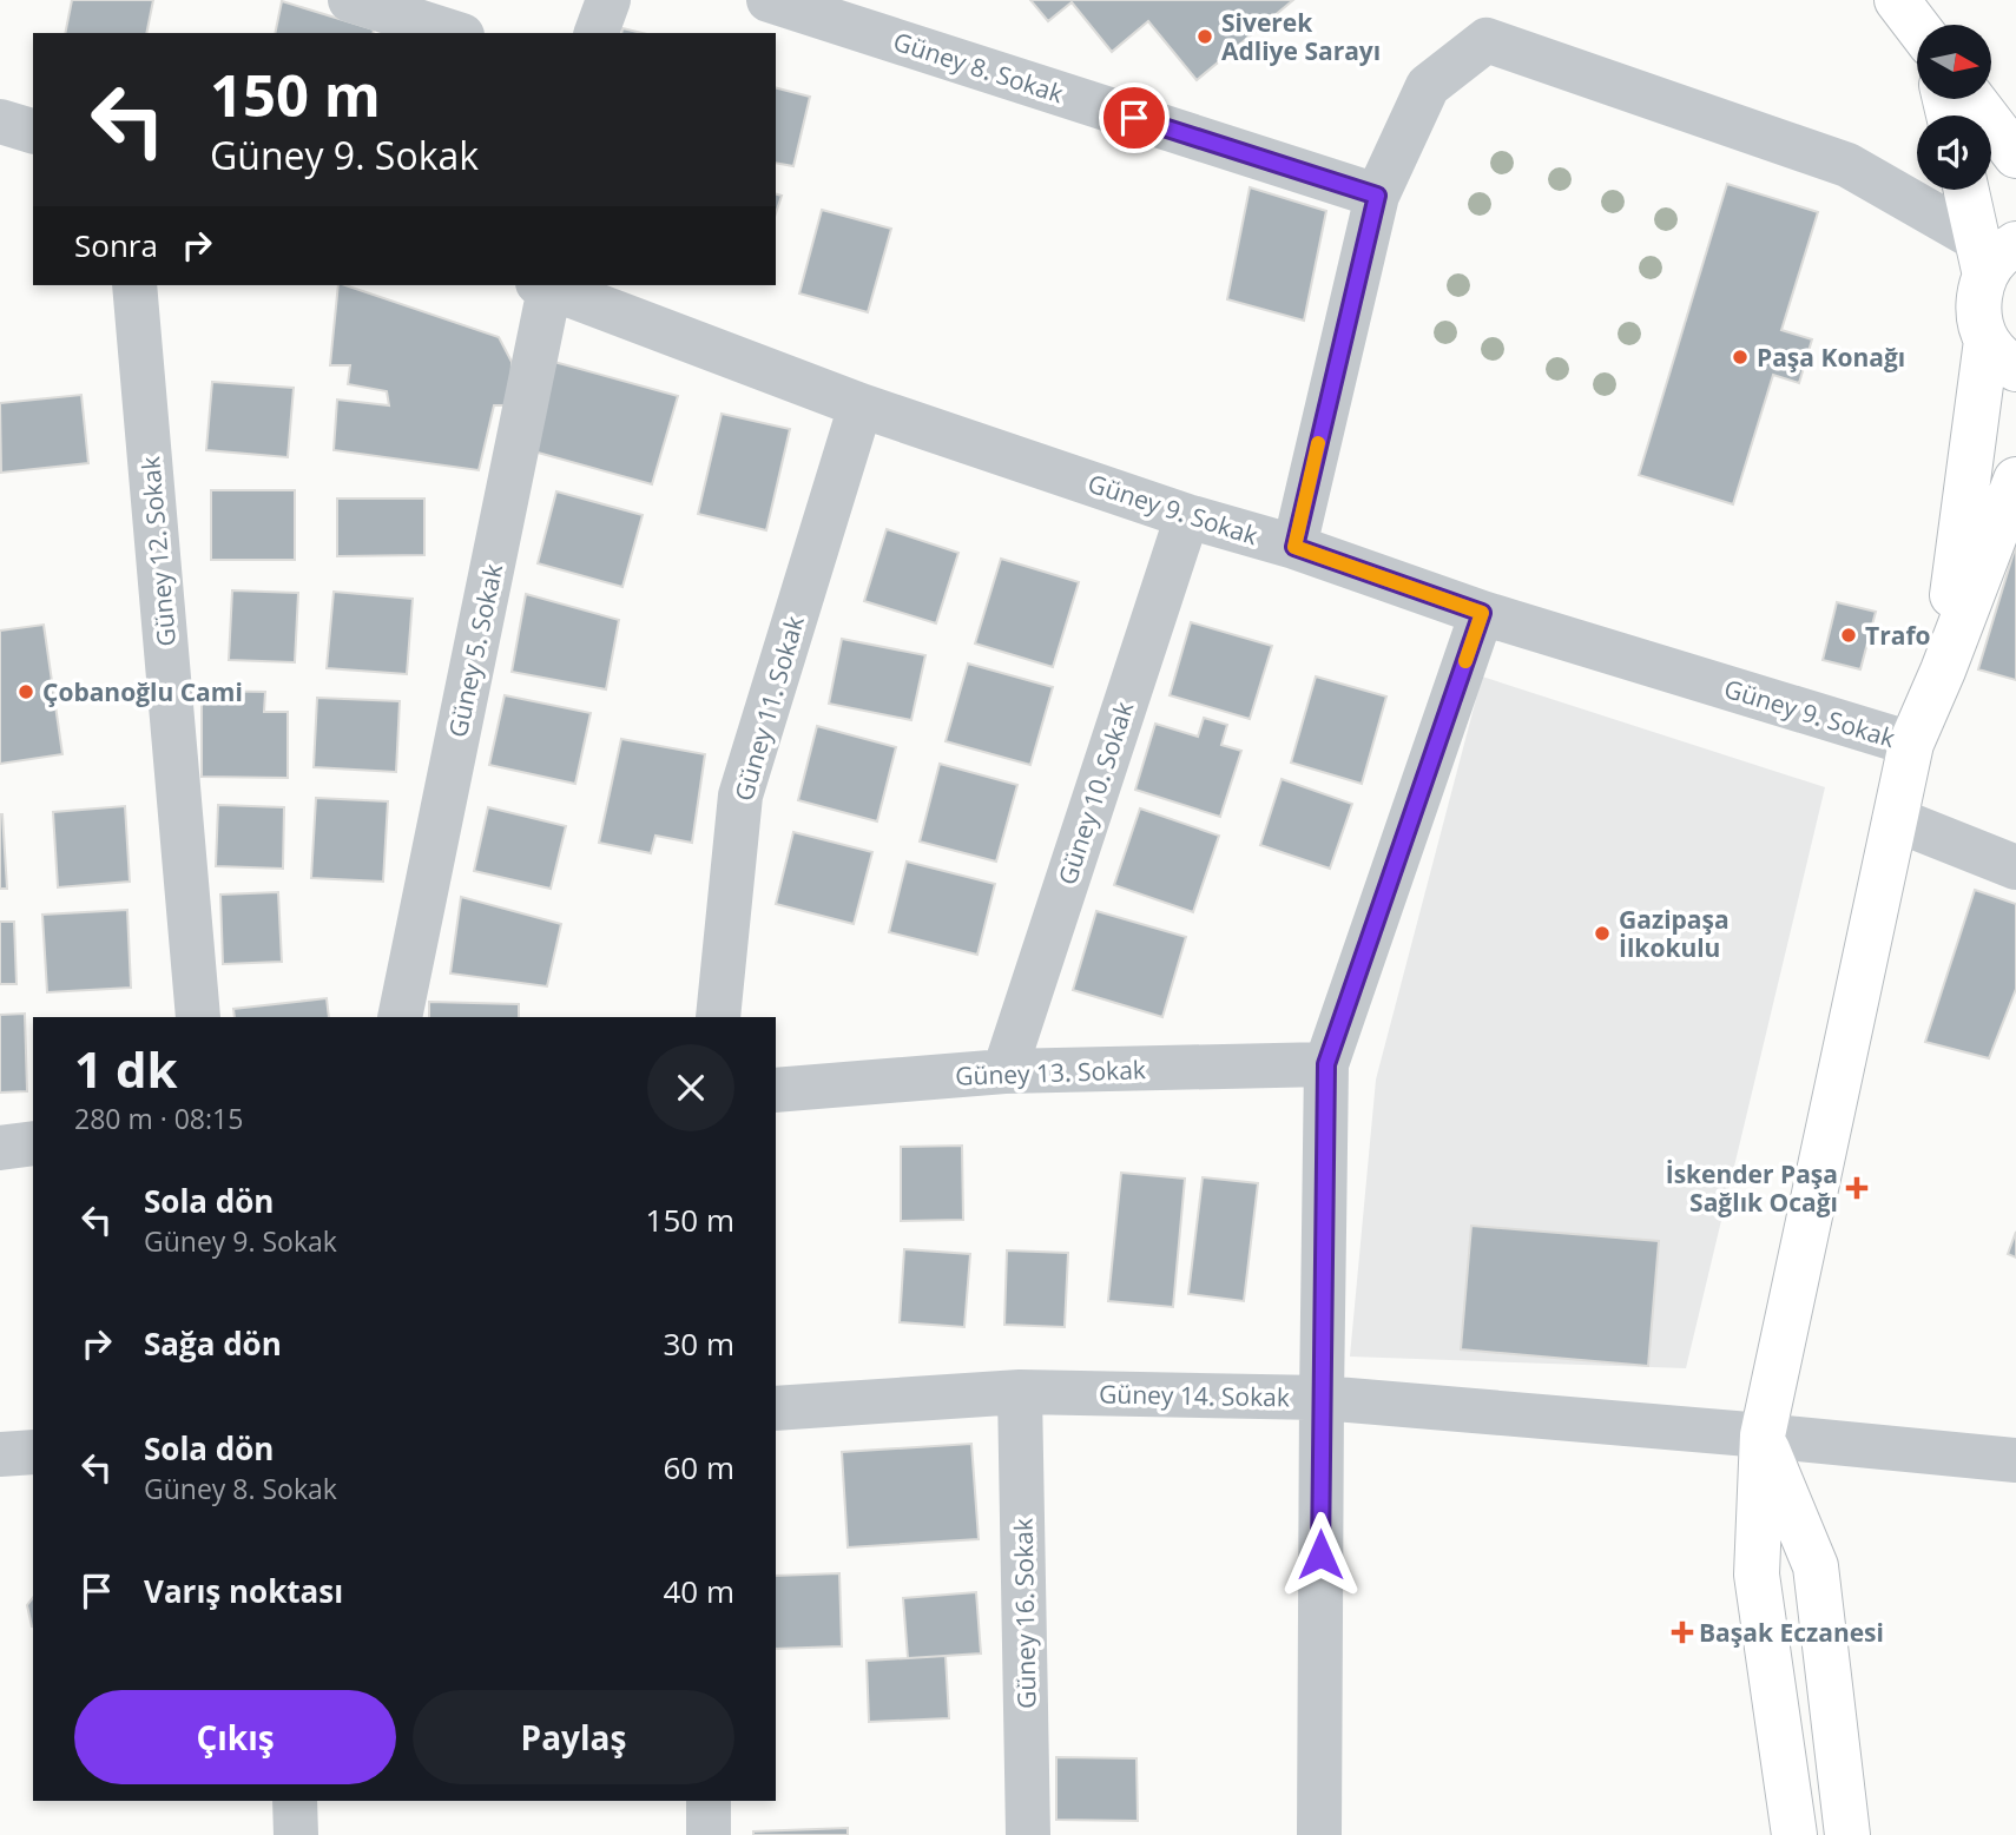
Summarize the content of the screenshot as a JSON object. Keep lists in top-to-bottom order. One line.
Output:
{"streets":{"street":["Güney 8. Sokak","Güney 9. Sokak","Güney 12. Sokak","Güney 5. Sokak","Güney 11. Sokak","Güney 10. Sokak","Güney 13. Sokak","Güney 14. Sokak","Güney 16. Sokak"]},"crossings":[["Güney 9. Sokak","Güney 11. Sokak"],["Güney 9. Sokak","Güney 10. Sokak"],["Güney 10. Sokak","Güney 13. Sokak"],["Güney 14. Sokak","Güney 16. Sokak"]],"places":{"other":["Siverek Adliye Sarayı","Paşa Konağı","Trafo","Çobanoğlu Cami","Gazipaşa İlkokulu"],"health":["İskender Paşa Sağlık Ocağı","Başak Eczanesi"]},"north":"right","page":{"turn":["150 m","Güney 9. Sokak"],"then":"Sonra","heading":["1 dk","280 m · 08:15"],"list":[{"name":"Sola dön","note":"Güney 9. Sokak","value":"150 m"},{"name":"Sağa dön","value":"30 m"},{"name":"Sola dön","note":"Güney 8. Sokak","value":"60 m"},{"name":"Varış noktası","value":"40 m"}],"buttons":["Çıkış","Paylaş"]}}
